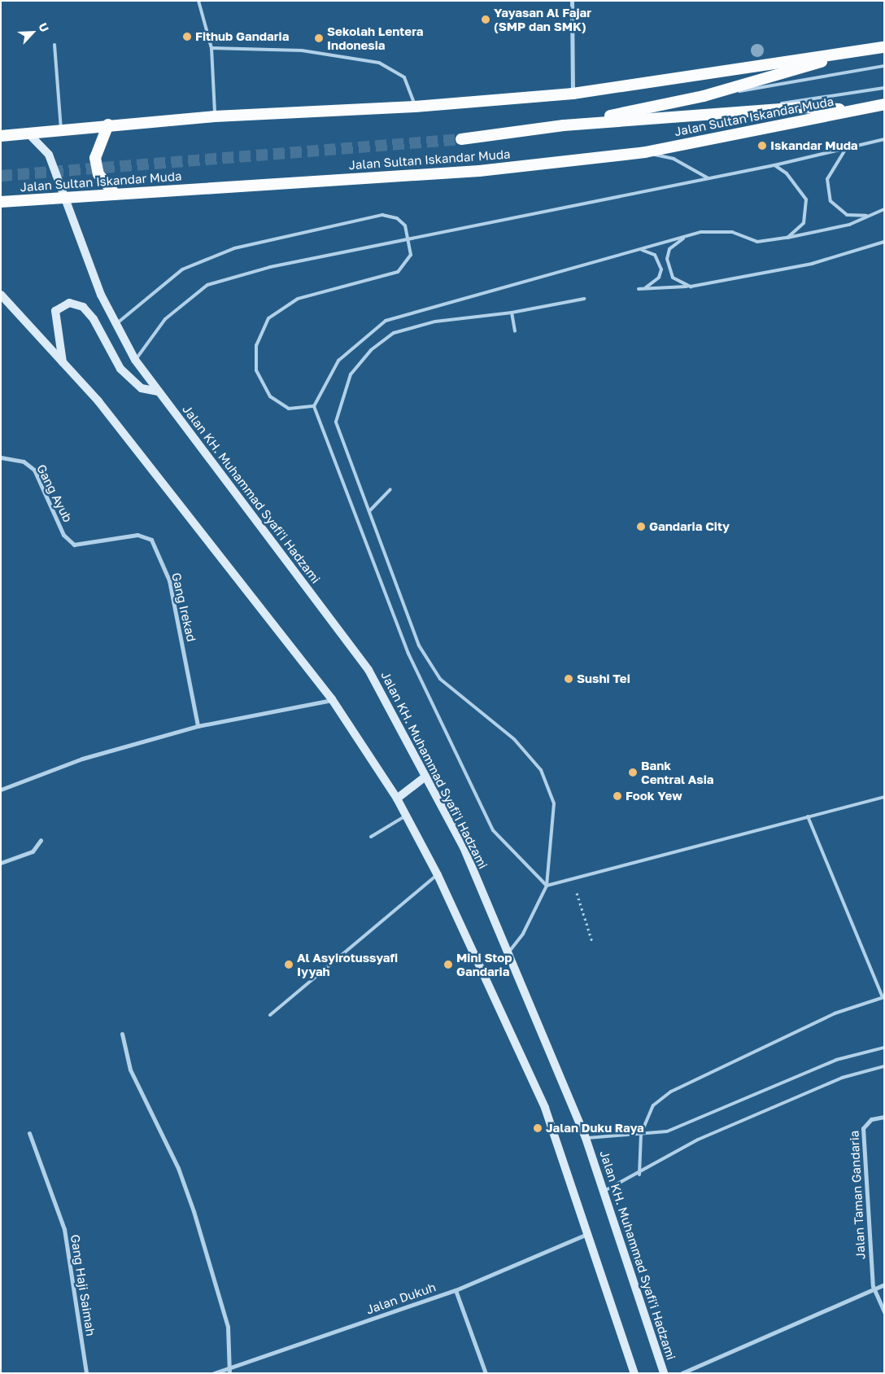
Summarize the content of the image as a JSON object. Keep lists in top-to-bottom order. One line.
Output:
{"streets":{"highway":["Jalan Sultan Iskandar Muda"],"main road":["Jalan KH. Muhammad Syafi'i Hadzami"],"street":["Gang Ayub","Gang Irekad","Jalan Taman Gandaria","Gang Haji Saimah","Jalan Dukuh"]},"crossings":[["Jalan Sultan Iskandar Muda","Jalan KH. Muhammad Syafi'i Hadzami"],["Gang Ayub","Gang Irekad"]],"places":["Yayasan Al Fajar (SMP dan SMK)","Fithub Gandaria","Sekolah Lentera Indonesia","Iskandar Muda","Gandaria City","Sushi Tei","Bank Central Asia","Fook Yew","Al Asyirotussyafi Iyyah","Mini Stop Gandaria","Jalan Duku Raya"],"north":"top right"}
